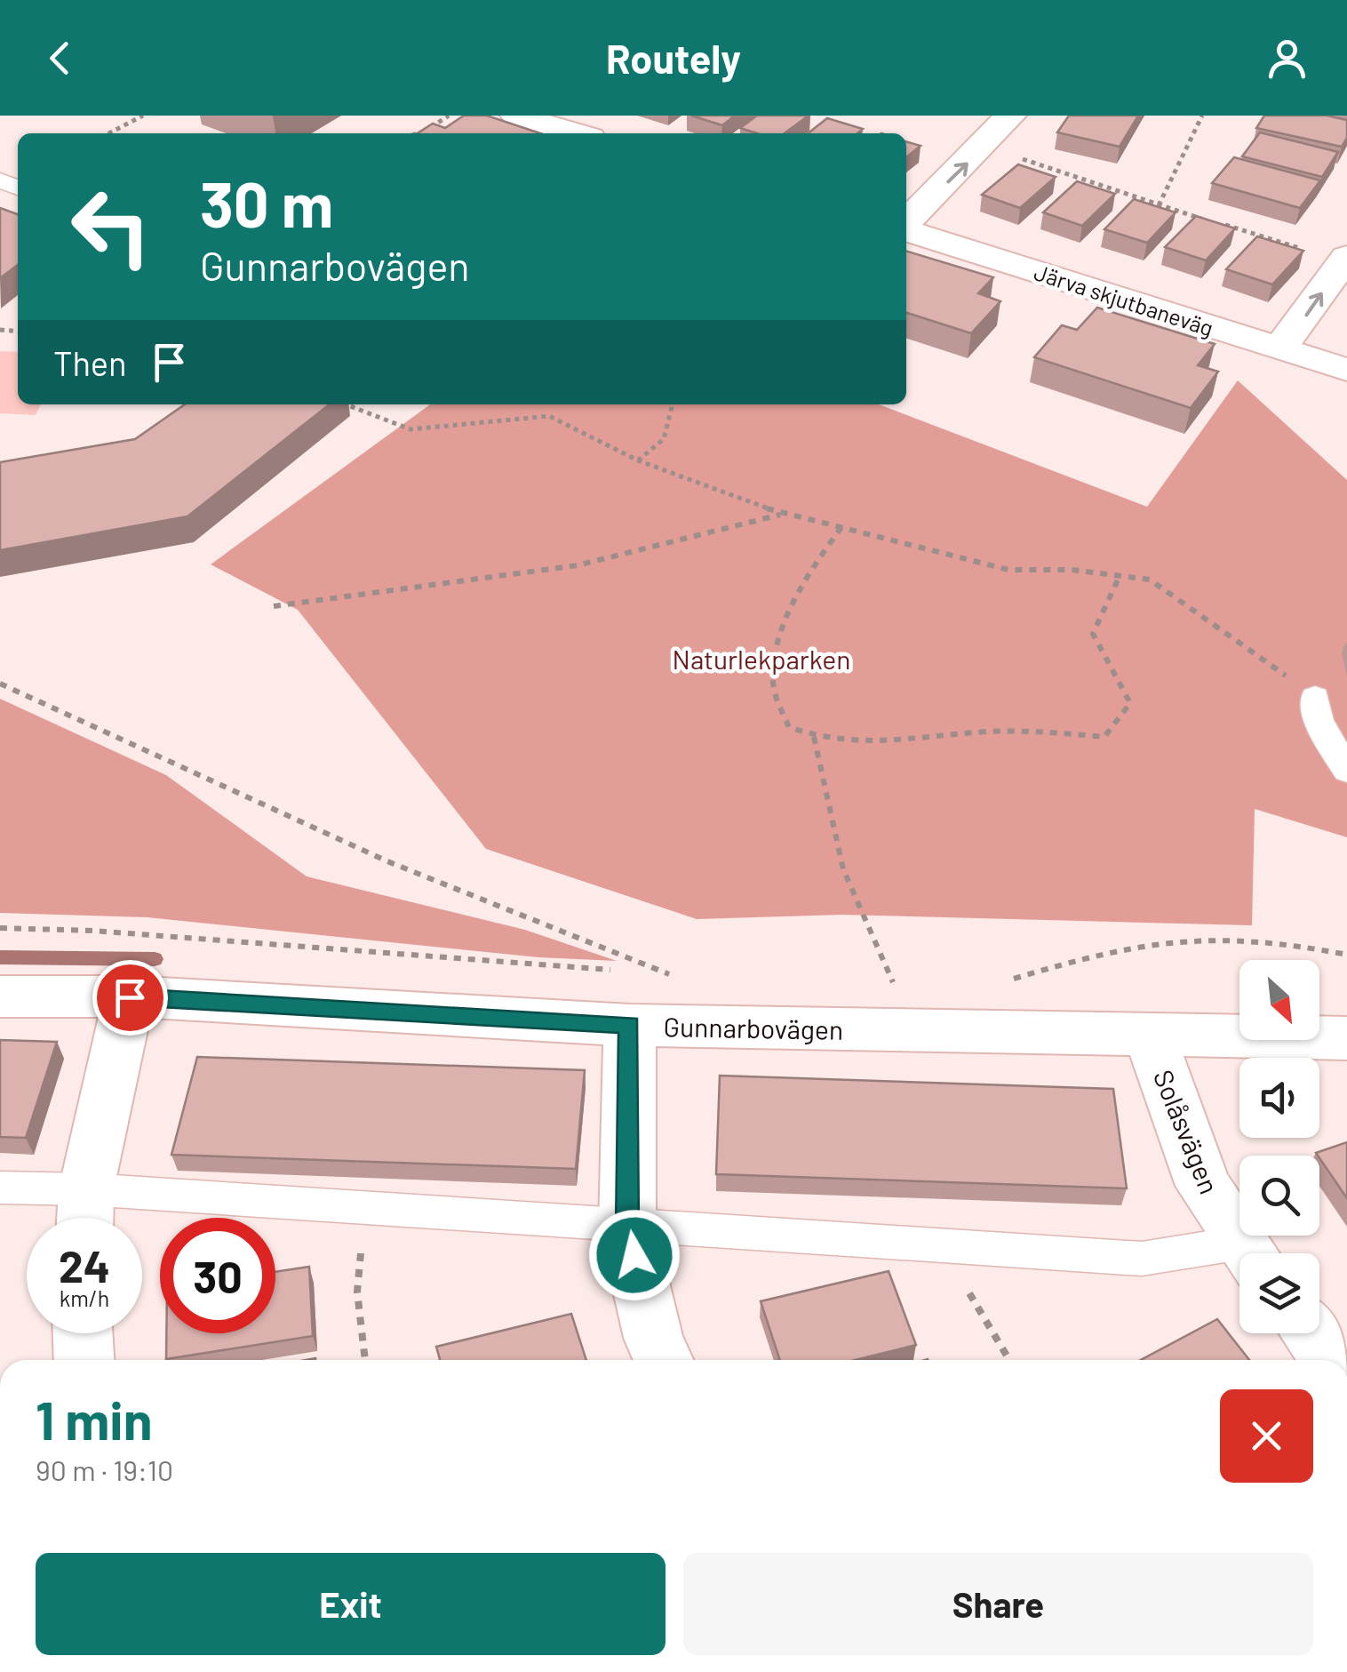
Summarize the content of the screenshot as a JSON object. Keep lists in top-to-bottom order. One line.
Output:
{"streets":{"street":["Järva skjutbaneväg","Gunnarbovägen","Solåsvägen"]},"crossings":[["Gunnarbovägen","Solåsvägen"]],"parks":["Naturlekparken"],"north":"bottom right","page":{"header":"Routely","turn":["30 m","Gunnarbovägen"],"then":"Then","speed":"24 km/h","limit":"30","heading":["1 min","90 m · 19:10"],"buttons":["Exit","Share"]}}
